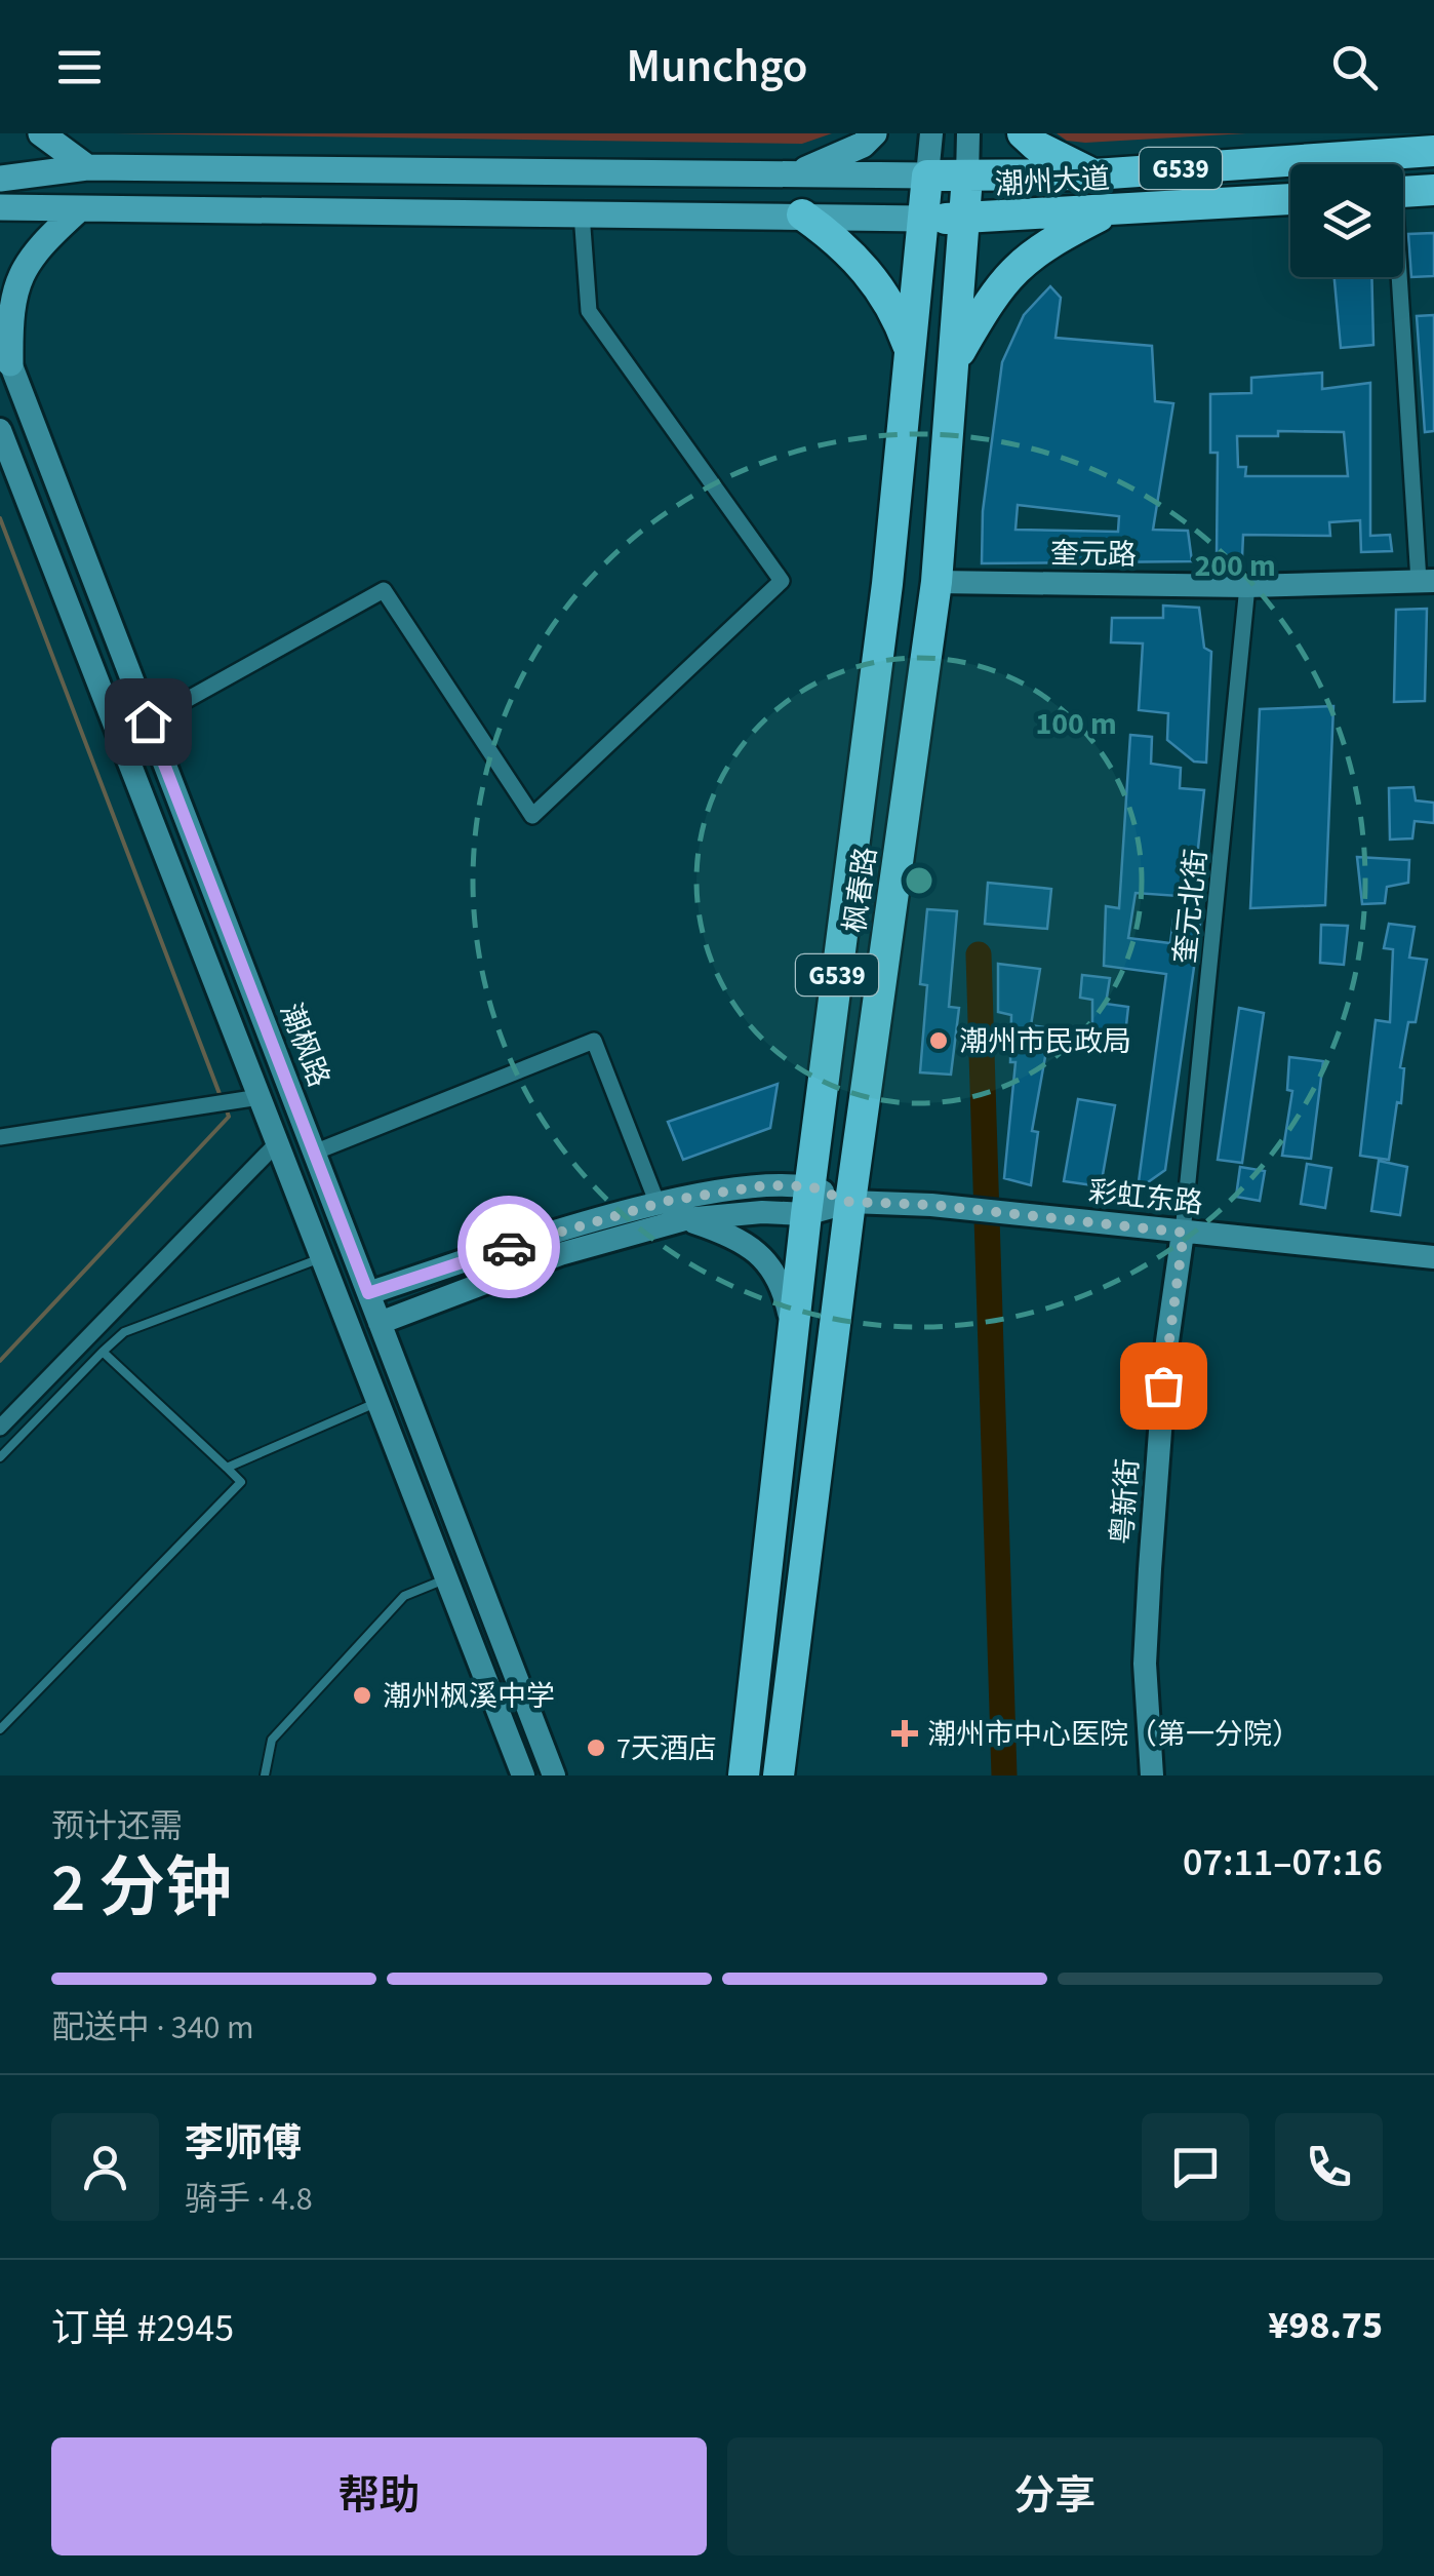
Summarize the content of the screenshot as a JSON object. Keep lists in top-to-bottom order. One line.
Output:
{"streets":{"highway":["G539","潮州大道","枫春路"],"main road":["奎元路","潮枫路","彩虹东路","粤新街"],"street":["奎元北街"]},"crossings":[["潮州大道","枫春路"],["奎元路","枫春路"],["奎元路","奎元北街"],["枫春路","彩虹东路"],["奎元北街","彩虹东路"],["奎元北街","粤新街"],["彩虹东路","粤新街"]],"places":{"other":["潮州市民政局","潮州枫溪中学","7天酒店"],"health":["潮州市中心医院（第一分院）"]},"page":{"header":"Munchgo","heading":["2 分钟","预计还需","07:11–07:16"],"panel":["李师傅","骑手 · 4.8","订单 #2945","¥98.75"],"bar":"配送中 · 340 m","buttons":["帮助","分享"]},"rings":["200 m","100 m"]}
